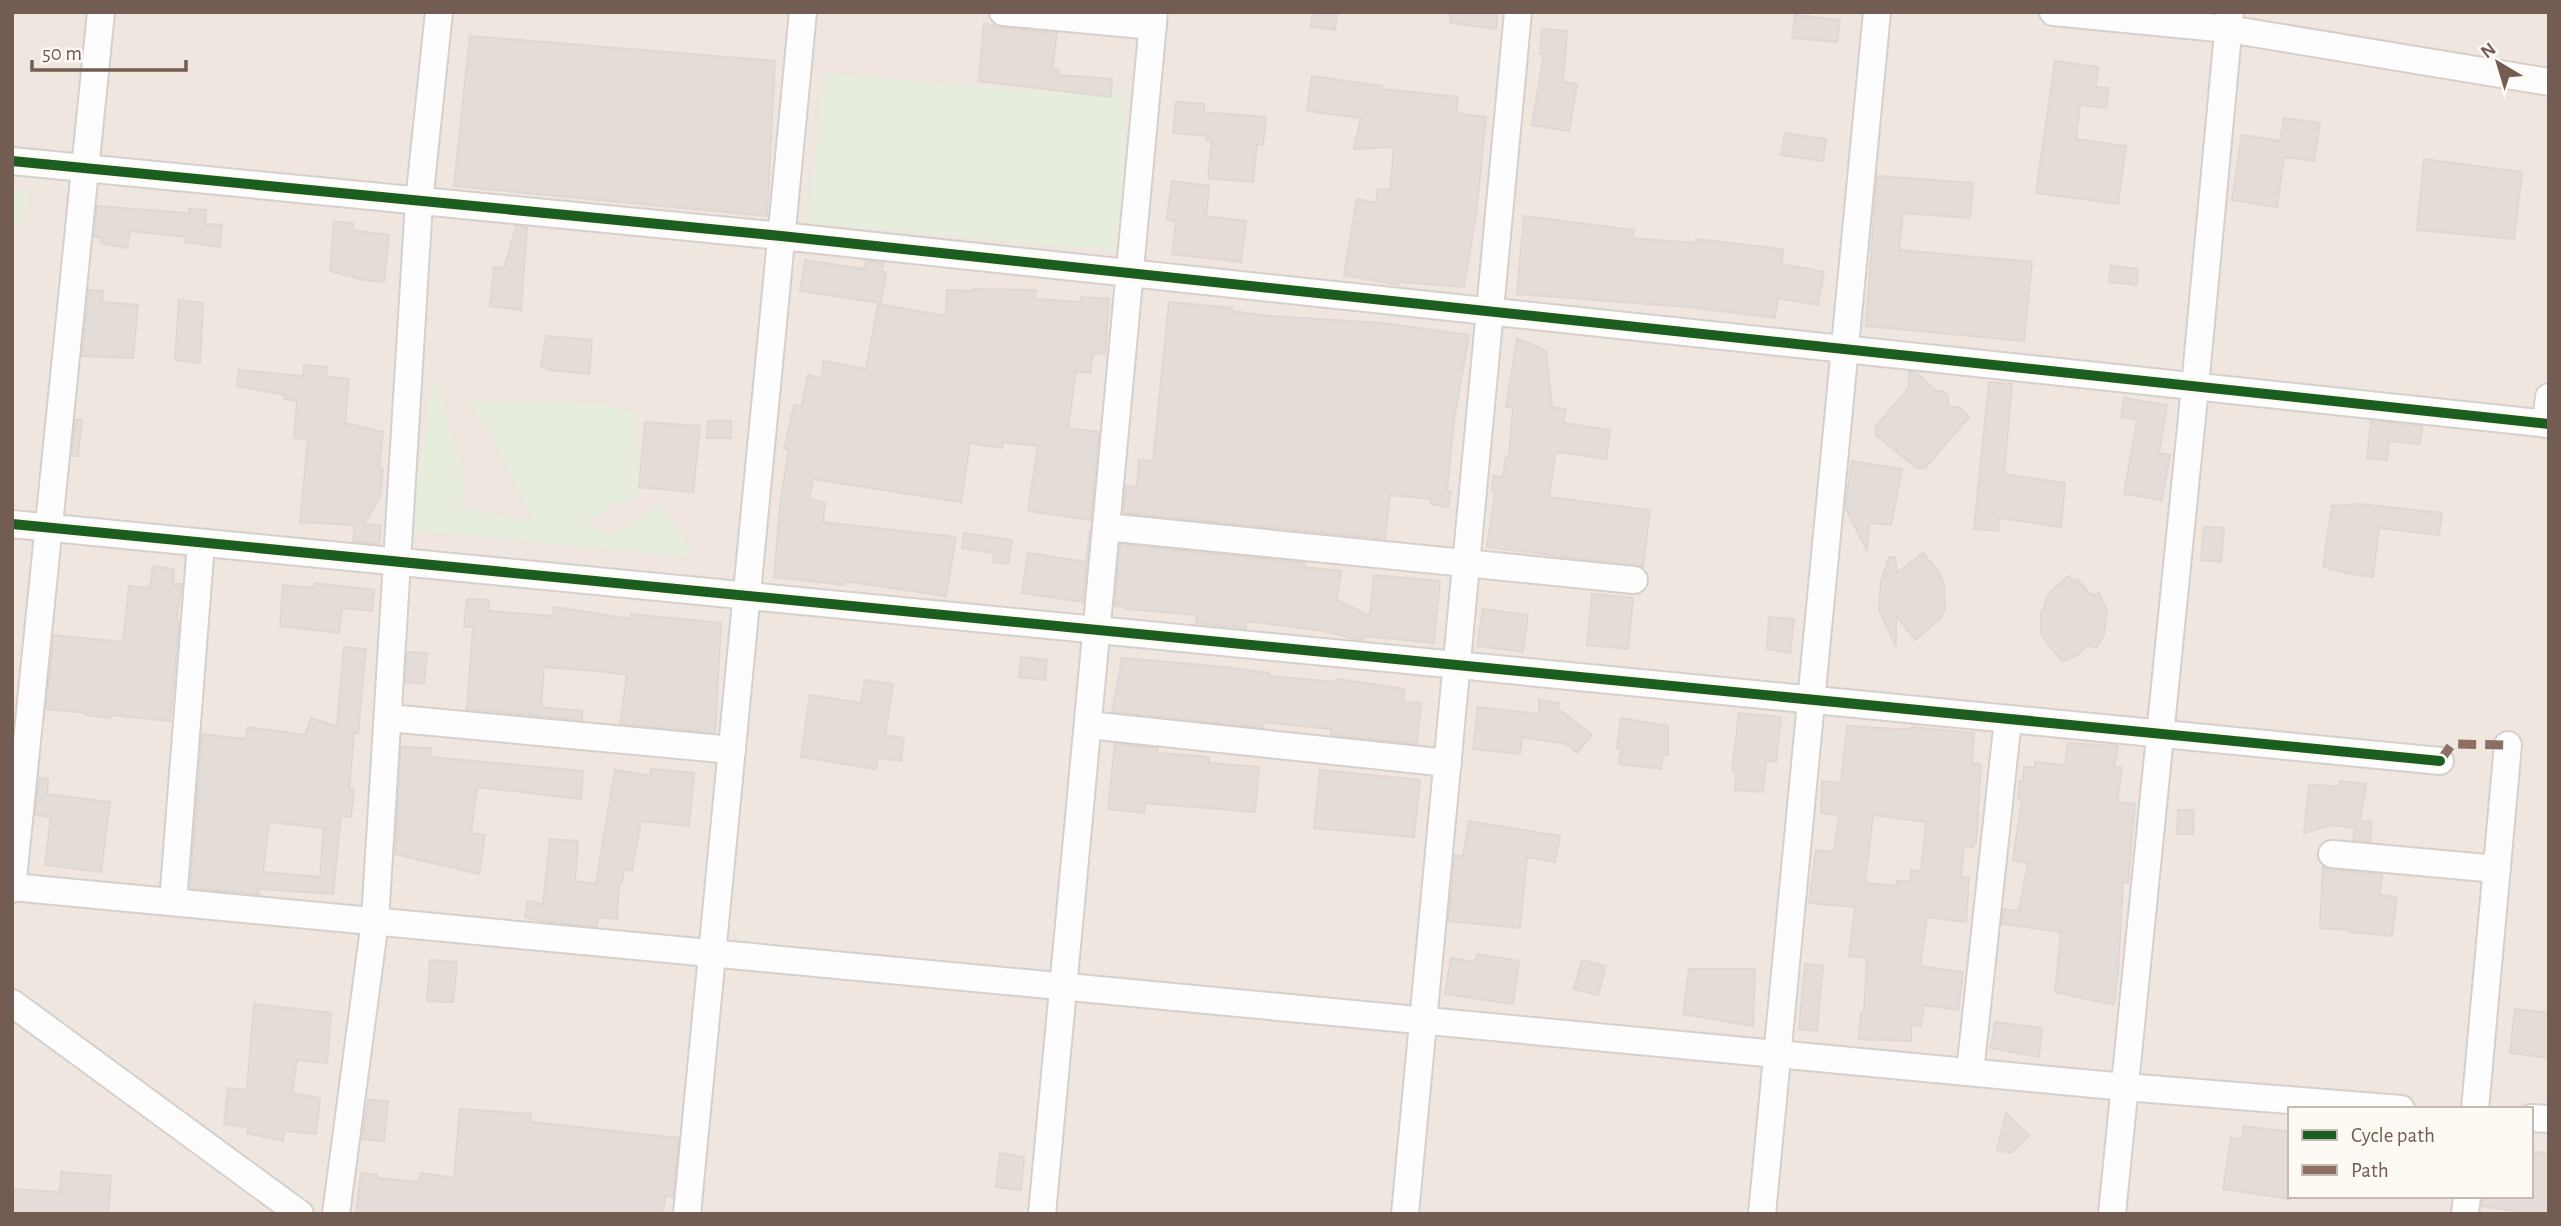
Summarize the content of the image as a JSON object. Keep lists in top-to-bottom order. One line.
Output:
{"legend":["Cycle path","Path"],"scale_bar":"50 m","north":"top left"}
